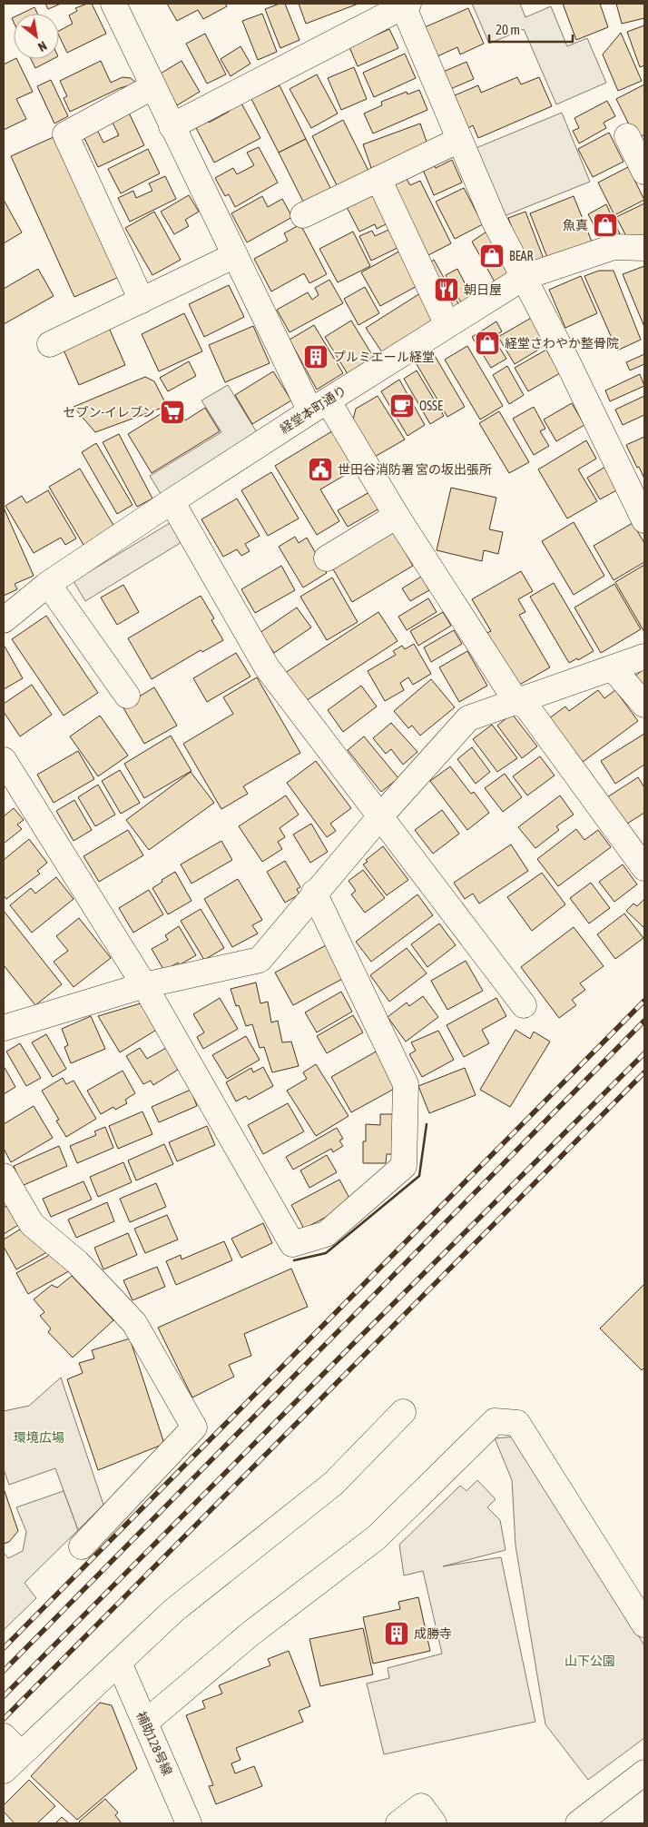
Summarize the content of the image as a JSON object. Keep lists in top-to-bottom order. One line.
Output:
{"streets":{"street":["経堂本町通り","補助128号線"]},"parks":["環境広場","山下公園"],"places":{"shop":["魚真","BEAR","経堂さわやか整骨院"],"restaurant":["朝日屋"],"building":["プルミエール経堂","成勝寺"],"cafe":["OSSE"],"supermarket":["セブン-イレブン"],"public building":["世田谷消防署 宮の坂出張所"]},"scale_bar":"20 m","north":"bottom right"}
